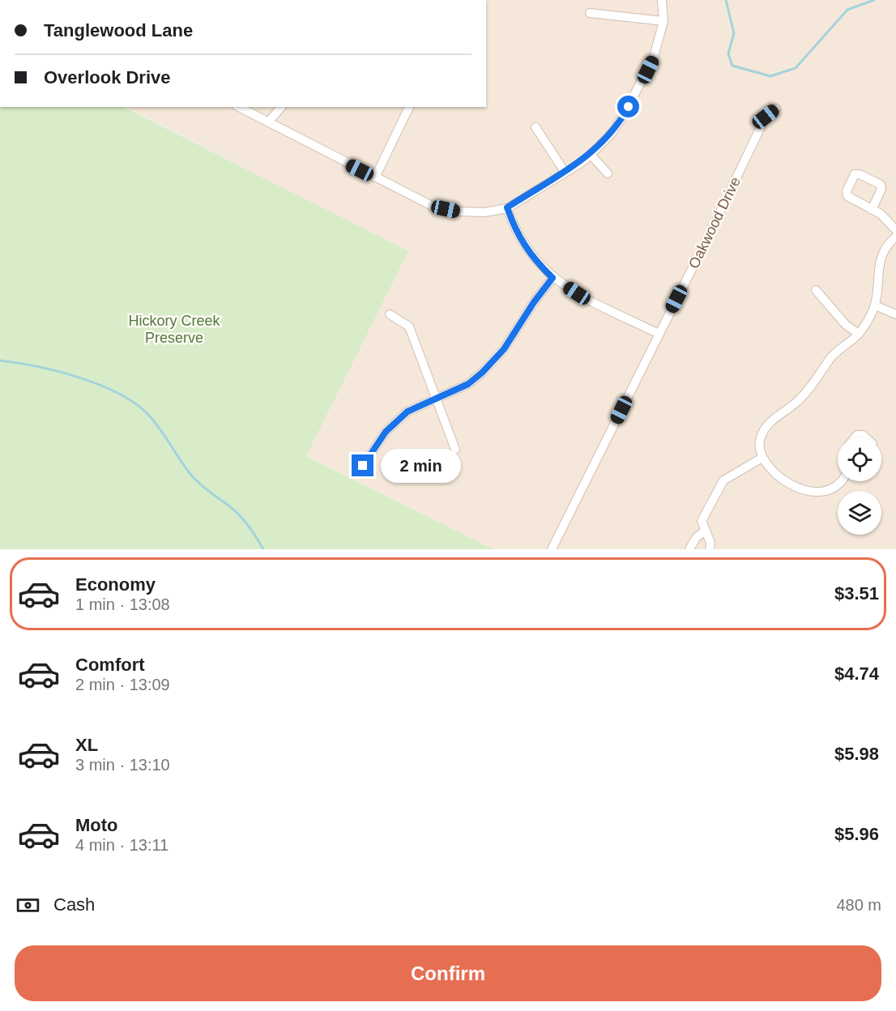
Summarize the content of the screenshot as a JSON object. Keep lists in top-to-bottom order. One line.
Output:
{"streets":{"street":["Oakwood Drive"]},"parks":["Hickory Creek Preserve"],"page":{"banner":["Tanglewood Lane","Overlook Drive"],"bubble":"2 min","list":[{"name":"Economy","note":"1 min · 13:08","value":"$3.51"},{"name":"Comfort","note":"2 min · 13:09","value":"$4.74"},{"name":"XL","note":"3 min · 13:10","value":"$5.98"},{"name":"Moto","note":"4 min · 13:11","value":"$5.96"}],"pay":["Cash","480 m"],"buttons":"Confirm"}}
